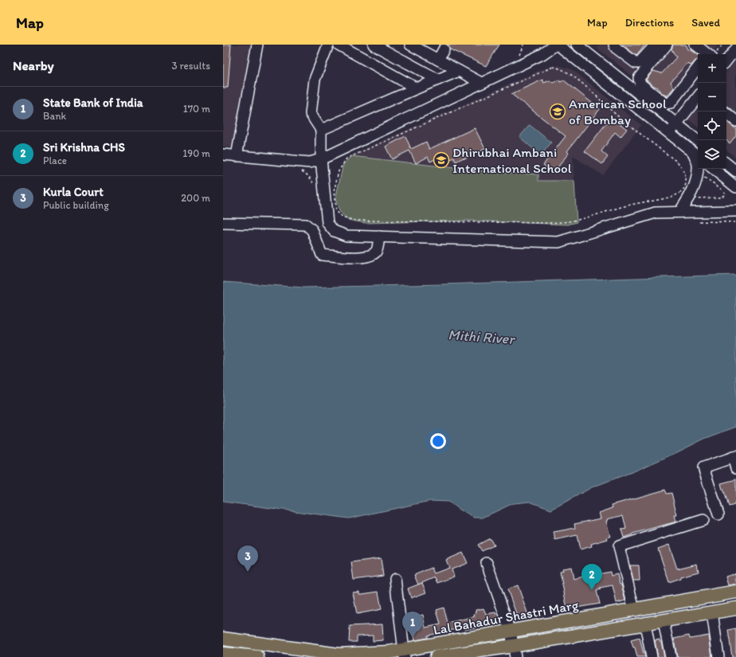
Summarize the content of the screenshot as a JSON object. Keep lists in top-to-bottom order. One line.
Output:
{"streets":{"main road":["Lal Bahadur Shastri Marg"]},"water":["Mithi River"],"places":{"school or university":["American School of Bombay","Dhirubhai Ambani International School"]},"page":{"header":"Map","nav":["Map","Directions","Saved"],"heading":["Nearby","3 results"],"map_buttons":["+","−"],"list":[{"mark":"1","name":"State Bank of India","note":"Bank","value":"170 m"},{"mark":"2","name":"Sri Krishna CHS","note":"Place","value":"190 m"},{"mark":"3","name":"Kurla Court","note":"Public building","value":"200 m"}],"pins":["3","2","1"]}}
